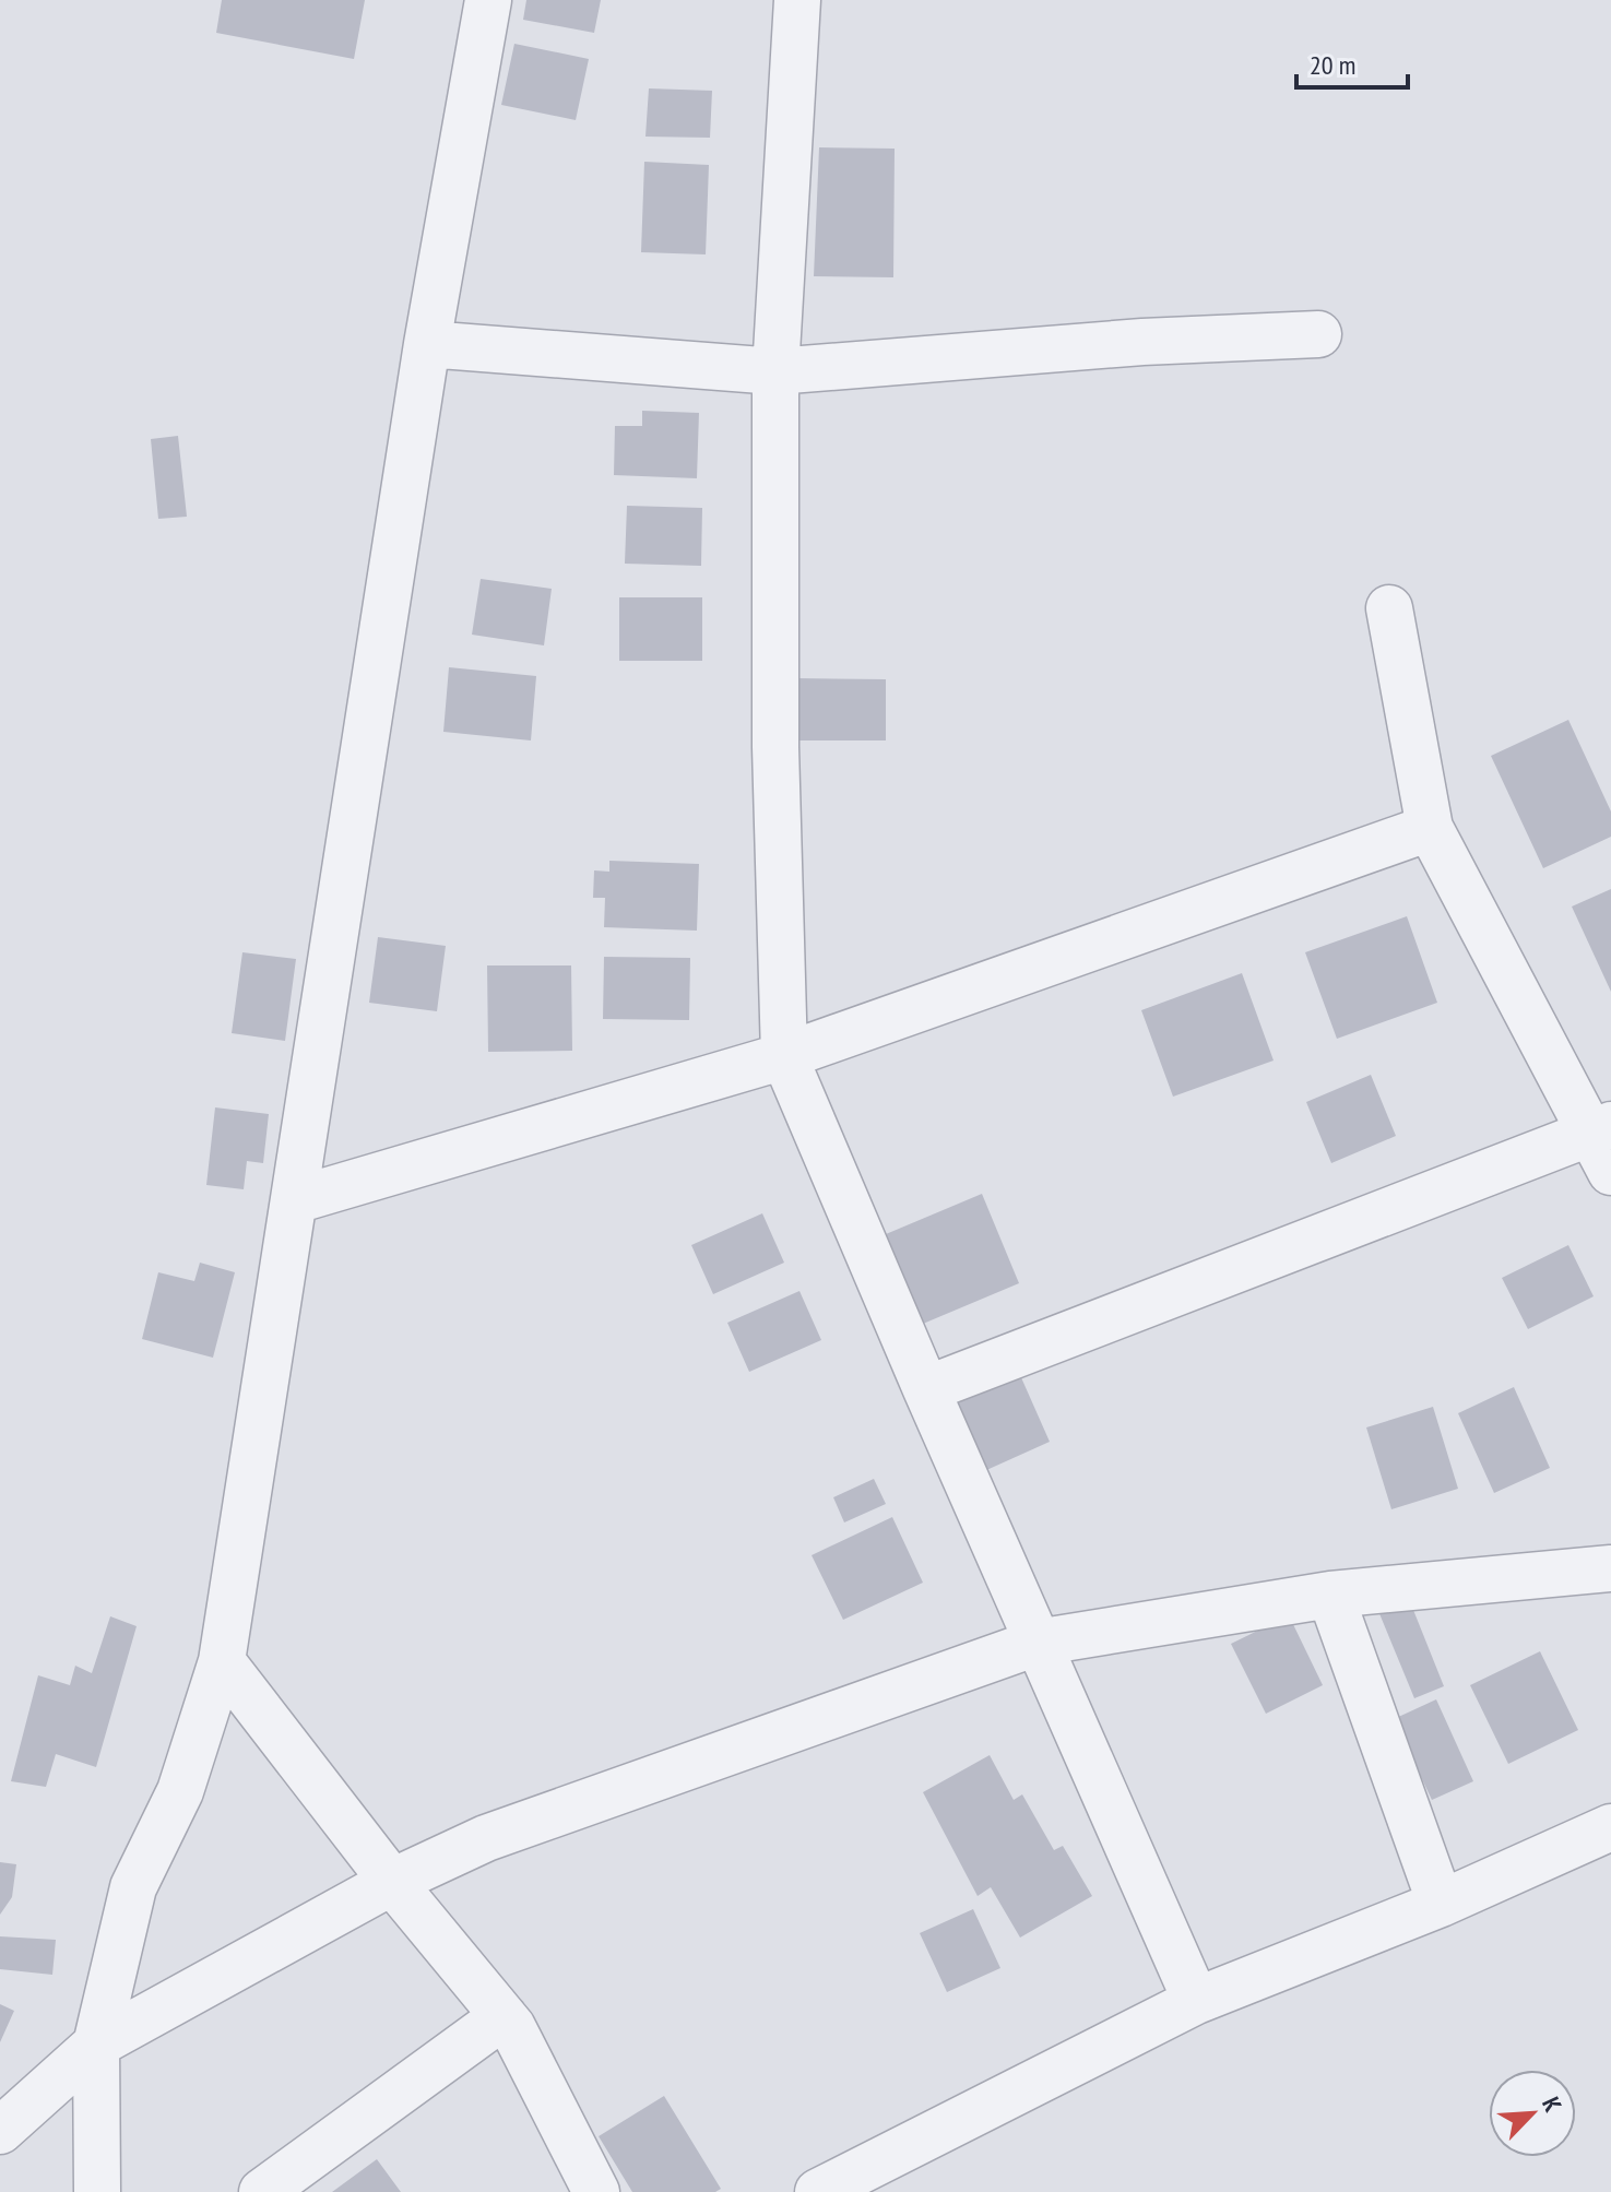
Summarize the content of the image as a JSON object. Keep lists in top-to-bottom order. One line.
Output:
{"scale_bar":"20 m","north":"top right"}
